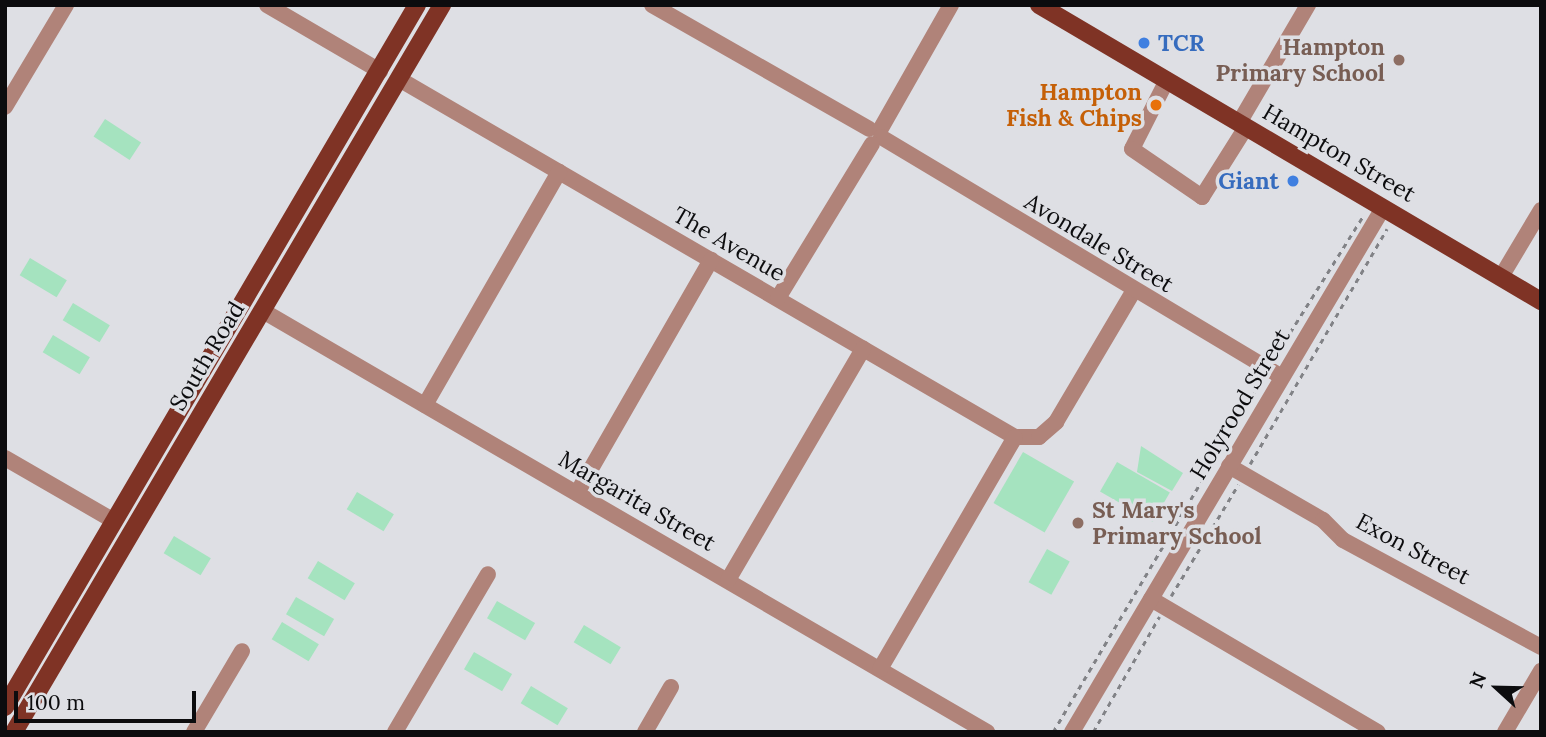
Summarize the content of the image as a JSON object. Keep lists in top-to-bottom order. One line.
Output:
{"streets":{"main road":["Hampton Street","South Road"],"street":["Avondale Street","The Avenue","Holyrood Street","Margarita Street","Exon Street"]},"crossings":[["Hampton Street","Holyrood Street"],["Avondale Street","Holyrood Street"],["The Avenue","South Road"],["South Road","Margarita Street"],["Holyrood Street","Exon Street"]],"places":["TCR","Hampton Primary School","Hampton Fish & Chips","Giant","St Mary's Primary School"],"scale_bar":"100 m","north":"left"}
